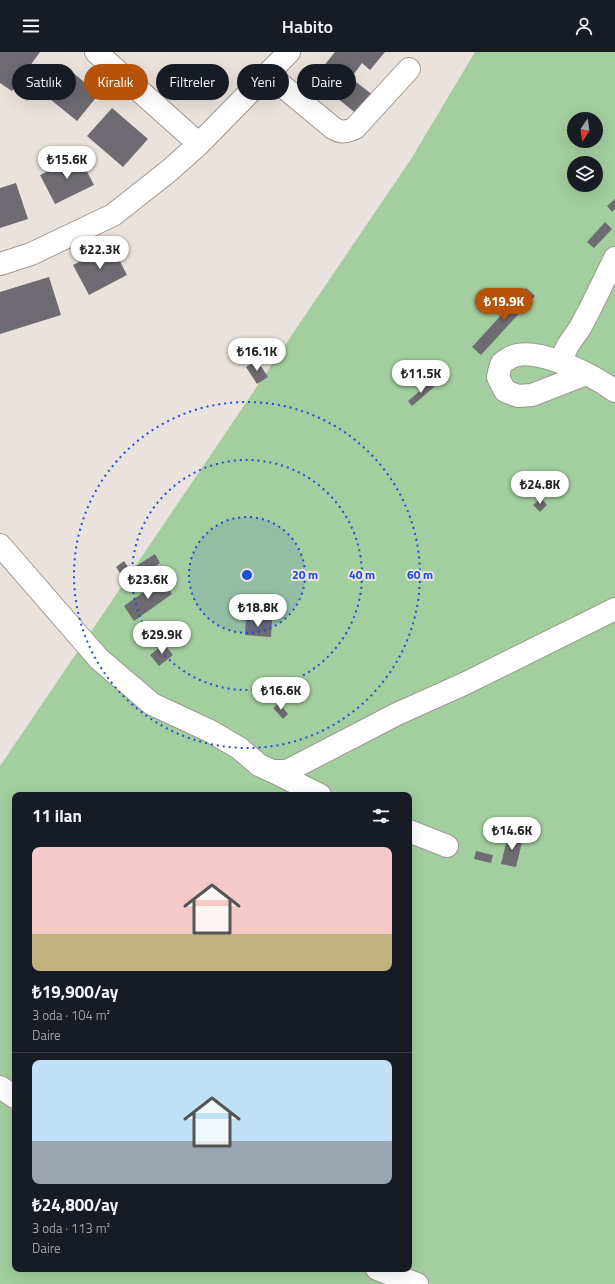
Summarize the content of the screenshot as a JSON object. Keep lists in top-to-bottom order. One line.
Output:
{"north":"bottom","page":{"header":"Habito","chip":["Satılık","Kiralık","Filtreler","Yeni","Daire"],"price":["₺15.6K","₺22.3K","₺19.9K","₺16.1K","₺11.5K","₺24.8K","₺23.6K","₺18.8K","₺29.9K","₺16.6K","₺14.6K"],"heading":"11 ilan","list":[{"name":"₺19,900/ay","note":"3 oda · 104 m² · Daire"},{"name":"₺24,800/ay","note":"3 oda · 113 m² · Daire"}]},"rings":["20 m","40 m","60 m"]}
